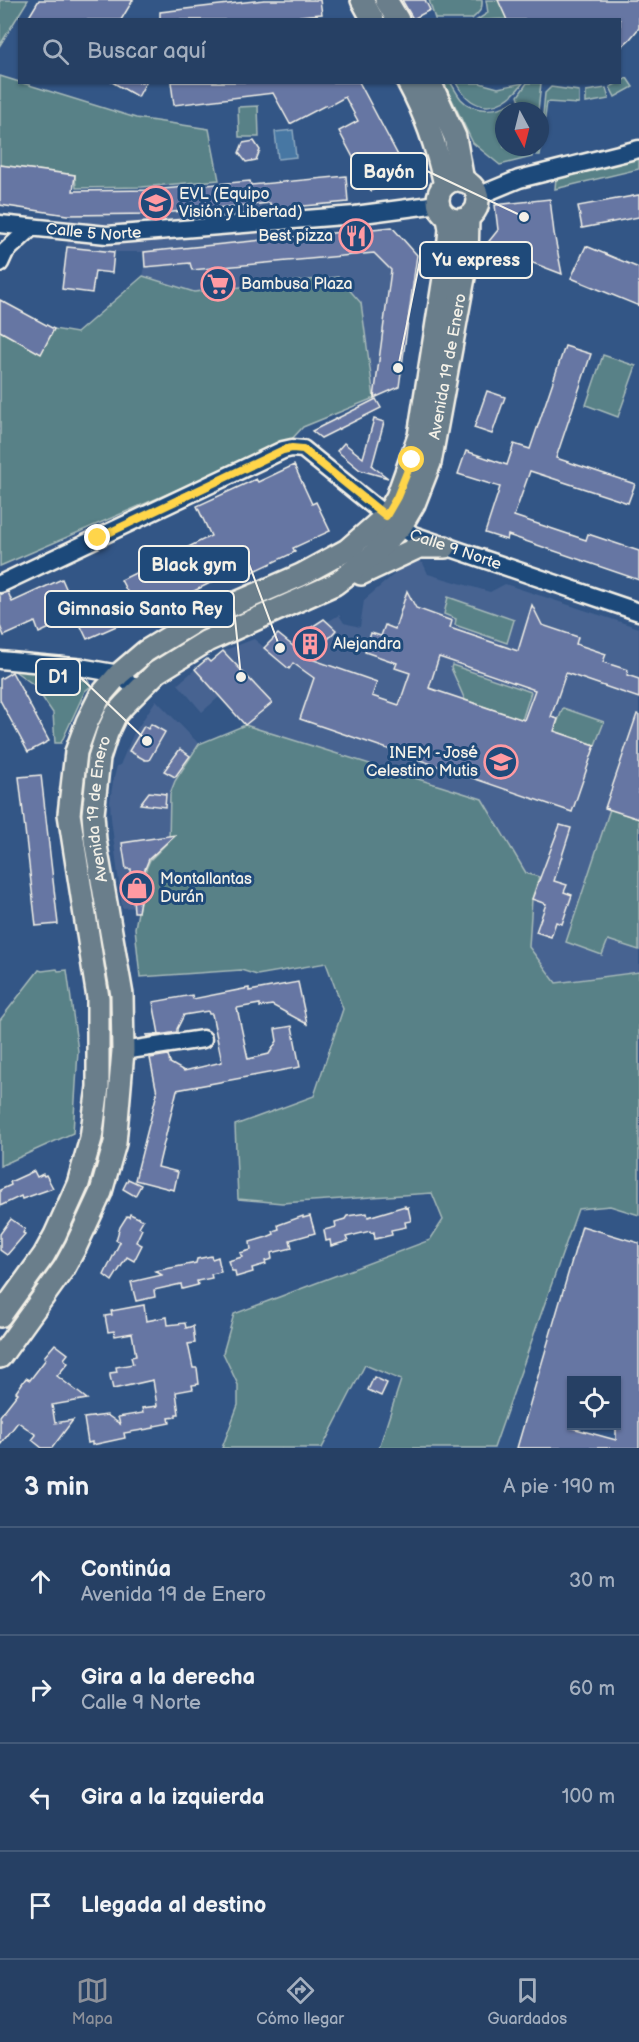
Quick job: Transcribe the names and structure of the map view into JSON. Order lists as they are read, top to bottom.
{
  "streets": {
    "main road": ["Avenida 19 de Enero"],
    "street": ["Calle 5 Norte", "Calle 9 Norte"]
  },
  "crossings": [
    ["Calle 5 Norte", "Avenida 19 de Enero"],
    ["Avenida 19 de Enero", "Calle 9 Norte"]
  ],
  "places": {
    "school or university": ["EVL (Equipo Visión y Libertad)", "INEM - José Celestino Mutis"],
    "other": [
      "Bayón",
      "Yu express",
      "Black gym",
      "Gimnasio Santo Rey",
      "D1"
    ],
    "restaurant": ["Best pizza"],
    "supermarket": ["Bambusa Plaza"],
    "building": ["Alejandra"],
    "shop": ["Montallantas Durán"]
  },
  "north": "bottom",
  "page": {
    "search": "Buscar aquí",
    "heading": ["3 min", "A pie · 190 m"],
    "list": [
      ["Continúa", "Avenida 19 de Enero", "30 m"],
      ["Gira a la derecha", "Calle 9 Norte", "60 m"],
      ["Gira a la izquierda", "100 m"],
      "Llegada al destino"
    ],
    "nav": ["Mapa", "Cómo llegar", "Guardados"]
  }
}
